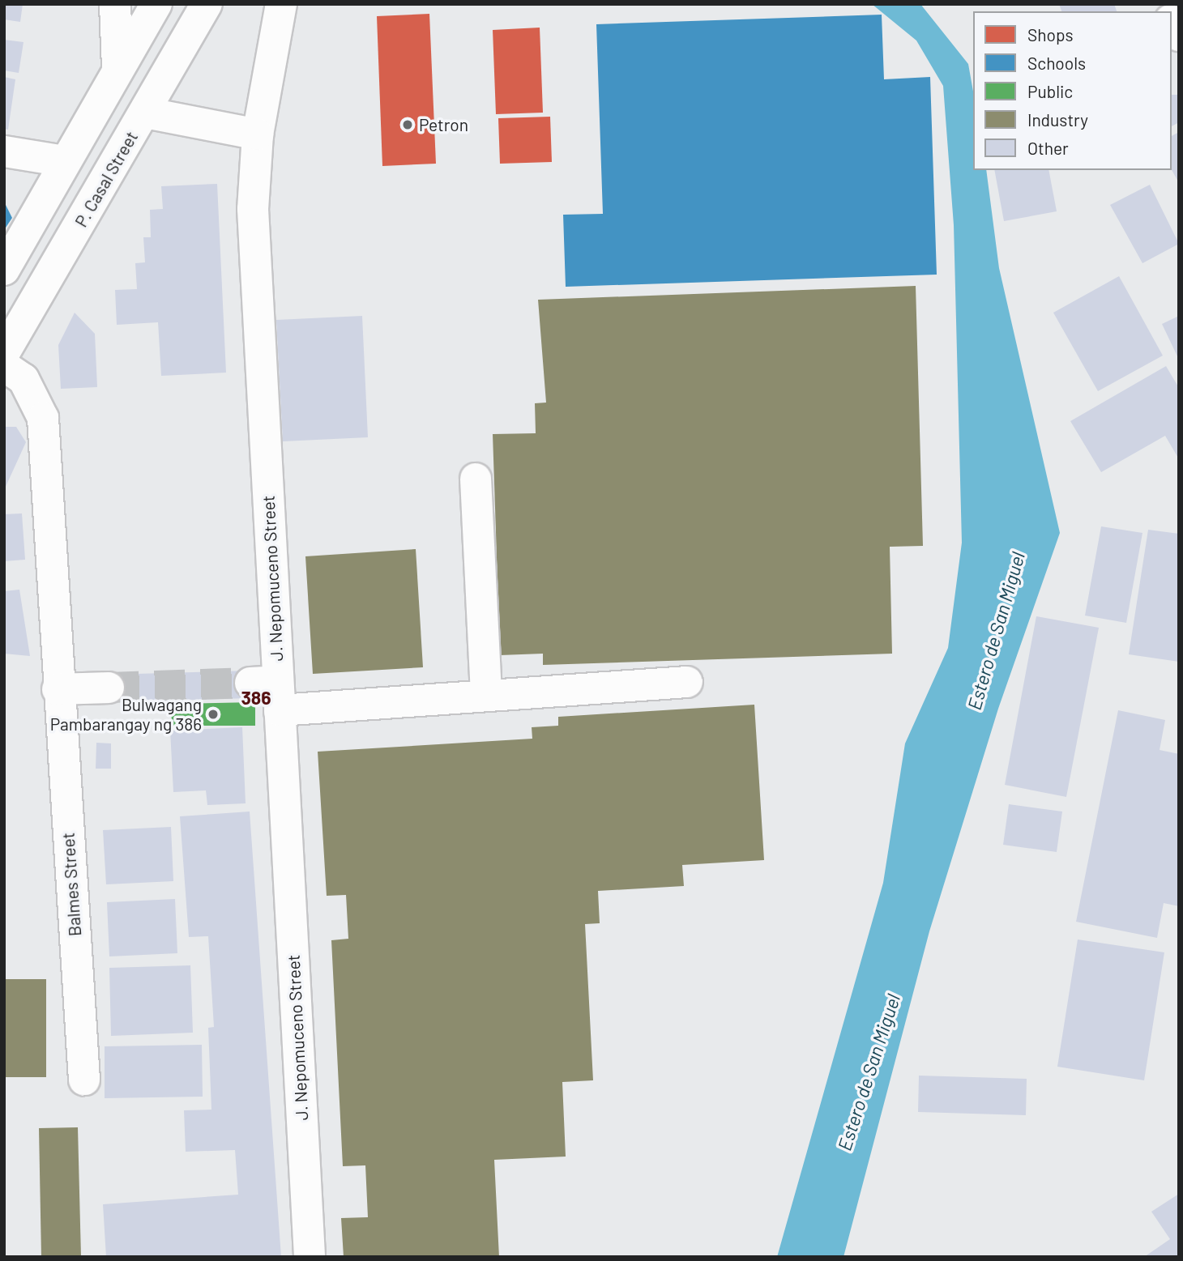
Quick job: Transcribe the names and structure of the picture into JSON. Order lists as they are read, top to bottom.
{
  "streets": {
    "street": ["P. Casal Street", "J. Nepomuceno Street", "Balmes Street"]
  },
  "districts": ["386"],
  "water": ["Estero de San Miguel"],
  "places": ["Petron", "Bulwagang Pambarangay ng 386"],
  "legend": [
    "Shops",
    "Schools",
    "Public",
    "Industry",
    "Other"
  ]
}
